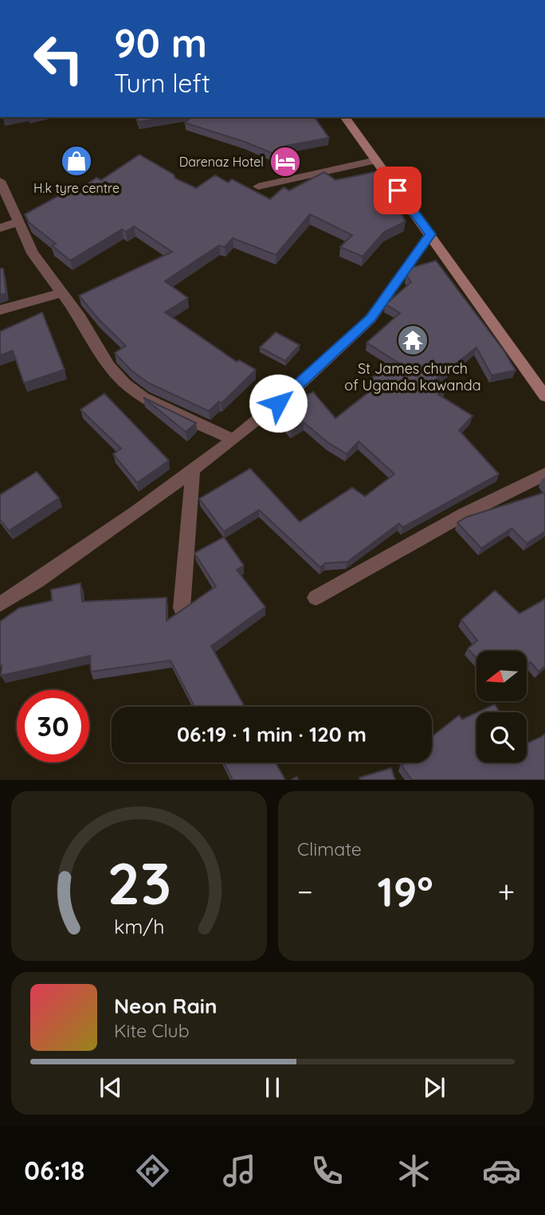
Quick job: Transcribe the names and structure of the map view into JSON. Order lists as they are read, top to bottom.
{
  "places": {
    "shop": ["H.k tyre centre"],
    "hotel": ["Darenaz Hotel"],
    "temple": ["St James church of Uganda kawanda"]
  },
  "north": "left",
  "page": {
    "turn": ["90 m", "Turn left"],
    "limit": "30",
    "trip": "06:19 · 1 min · 120 m",
    "tile": "Climate",
    "heat": ["−", "19°", "+"],
    "song": ["Neon Rain", "Kite Club"],
    "tabs": "06:18",
    "gauge": ["23", "km/h"]
  }
}
